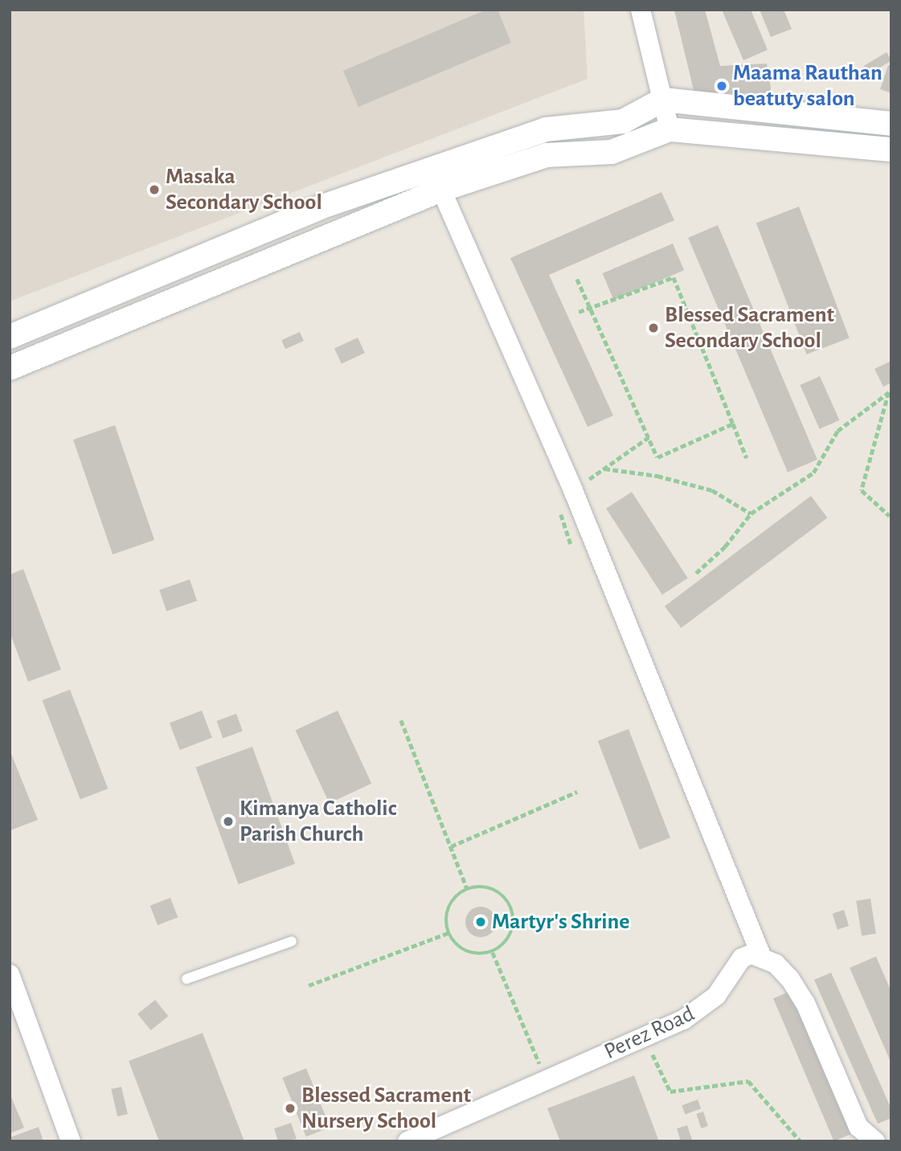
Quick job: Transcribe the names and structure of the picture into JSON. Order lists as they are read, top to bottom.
{
  "streets": {
    "street": ["Perez Road"]
  },
  "places": [
    "Maama Rauthan beatuty salon",
    "Masaka Secondary School",
    "Blessed Sacrament Secondary School",
    "Kimanya Catholic Parish Church",
    "Martyr's Shrine",
    "Blessed Sacrament Nursery School"
  ]
}
